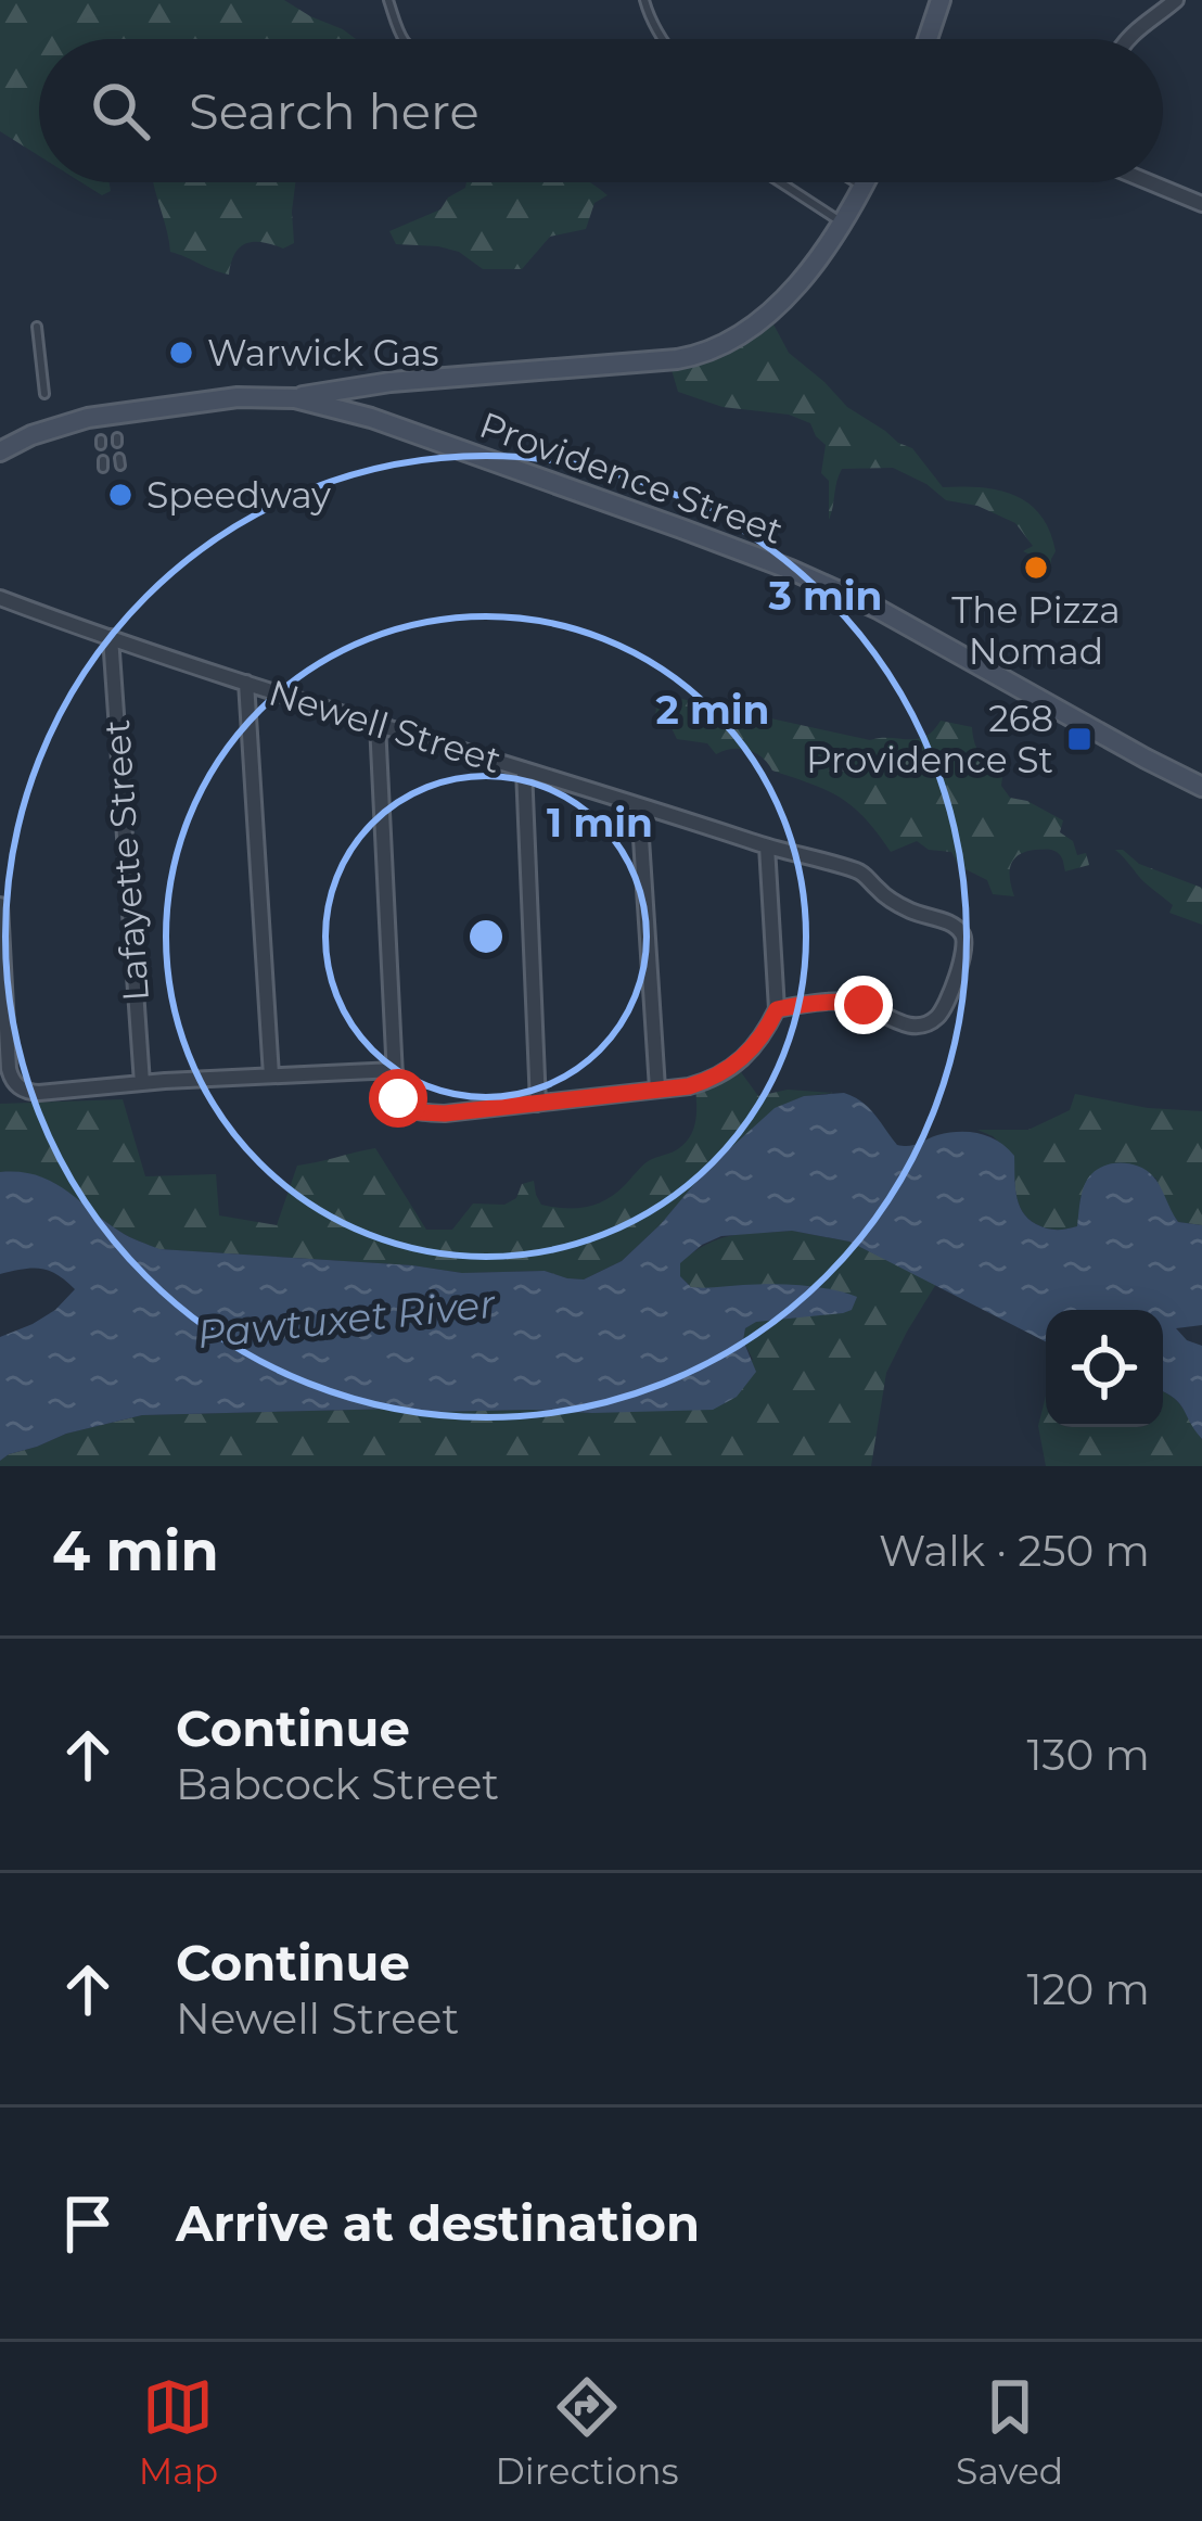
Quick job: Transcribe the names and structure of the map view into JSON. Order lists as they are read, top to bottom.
{
  "streets": {
    "main road": ["Providence Street"],
    "street": ["Newell Street", "Lafayette Street"]
  },
  "crossings": [
    ["Newell Street", "Lafayette Street"]
  ],
  "water": ["Pawtuxet River"],
  "places": {
    "other": ["Warwick Gas", "Speedway", "The Pizza Nomad"],
    "transit": ["268 Providence St"]
  },
  "page": {
    "search": "Search here",
    "heading": ["4 min", "Walk · 250 m"],
    "list": [
      ["Continue", "Babcock Street", "130 m"],
      ["Continue", "Newell Street", "120 m"],
      "Arrive at destination"
    ],
    "nav": ["Map", "Directions", "Saved"]
  },
  "rings": ["3 min", "2 min", "1 min"]
}
